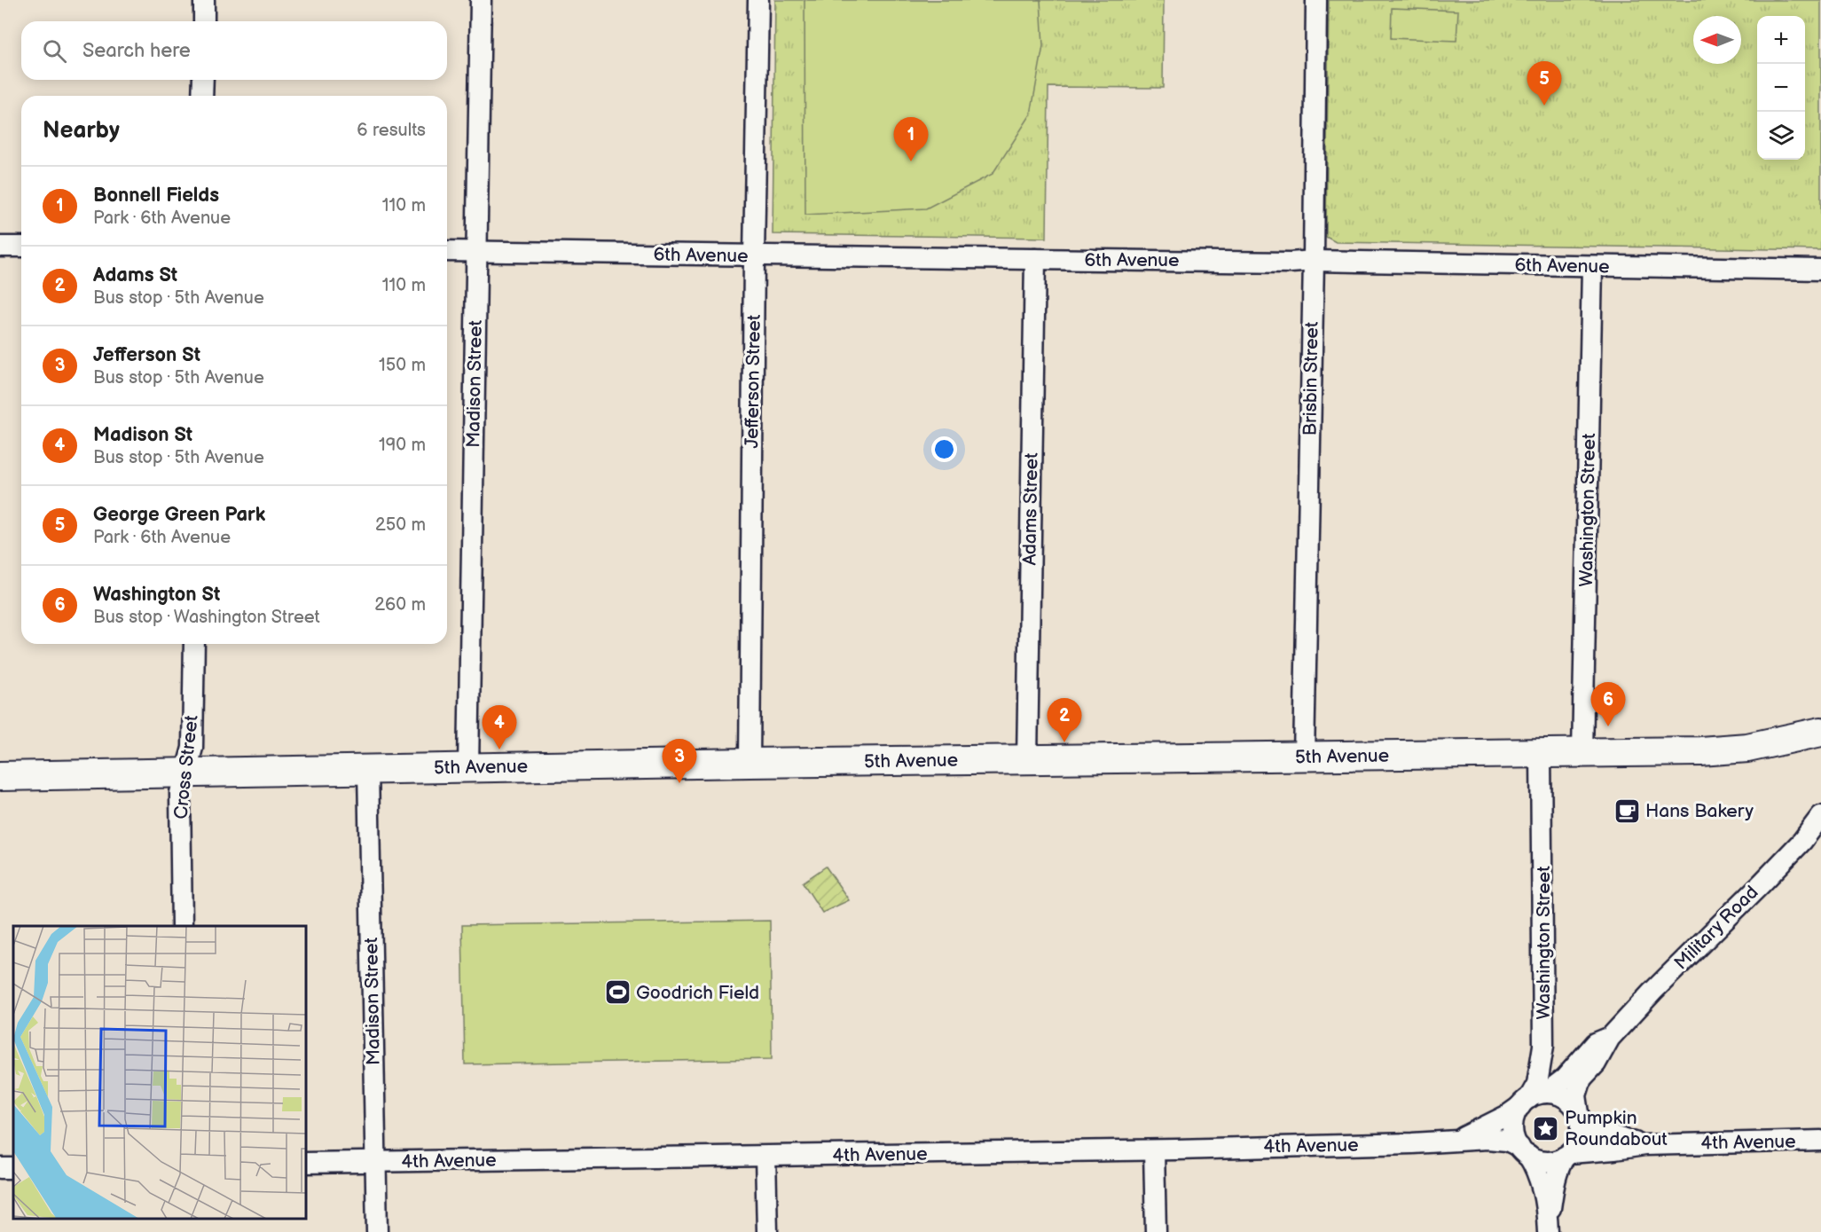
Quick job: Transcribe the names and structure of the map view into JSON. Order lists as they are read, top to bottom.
{
  "streets": {
    "main road": ["5th Avenue"],
    "street": [
      "6th Avenue",
      "Brisbin Street",
      "Jefferson Street",
      "Madison Street",
      "Adams Street",
      "Washington Street",
      "Cross Street",
      "Military Road",
      "4th Avenue"
    ]
  },
  "crossings": [
    ["6th Avenue", "Brisbin Street"],
    ["6th Avenue", "Jefferson Street"],
    ["6th Avenue", "Madison Street"],
    ["6th Avenue", "Adams Street"],
    ["6th Avenue", "Washington Street"],
    ["Brisbin Street", "5th Avenue"],
    ["Jefferson Street", "5th Avenue"],
    ["Madison Street", "5th Avenue"],
    ["Madison Street", "4th Avenue"],
    ["Adams Street", "5th Avenue"],
    ["Washington Street", "5th Avenue"],
    ["Washington Street", "Military Road"],
    ["Washington Street", "4th Avenue"],
    ["5th Avenue", "Cross Street"],
    ["Military Road", "4th Avenue"]
  ],
  "places": {
    "cafe": ["Hans Bakery"],
    "sports": ["Goodrich Field"],
    "place": ["Pumpkin Roundabout"]
  },
  "north": "left",
  "page": {
    "map_buttons": ["+", "−"],
    "search": "Search here",
    "pins": [
      "5",
      "1",
      "6",
      "2",
      "4",
      "3"
    ],
    "heading": ["Nearby", "6 results"],
    "list": [
      {
        "mark": "1",
        "name": "Bonnell Fields",
        "note": "Park · 6th Avenue",
        "value": "110 m"
      },
      {
        "mark": "2",
        "name": "Adams St",
        "note": "Bus stop · 5th Avenue",
        "value": "110 m"
      },
      {
        "mark": "3",
        "name": "Jefferson St",
        "note": "Bus stop · 5th Avenue",
        "value": "150 m"
      },
      {
        "mark": "4",
        "name": "Madison St",
        "note": "Bus stop · 5th Avenue",
        "value": "190 m"
      },
      {
        "mark": "5",
        "name": "George Green Park",
        "note": "Park · 6th Avenue",
        "value": "250 m"
      },
      {
        "mark": "6",
        "name": "Washington St",
        "note": "Bus stop · Washington Street",
        "value": "260 m"
      }
    ]
  }
}
